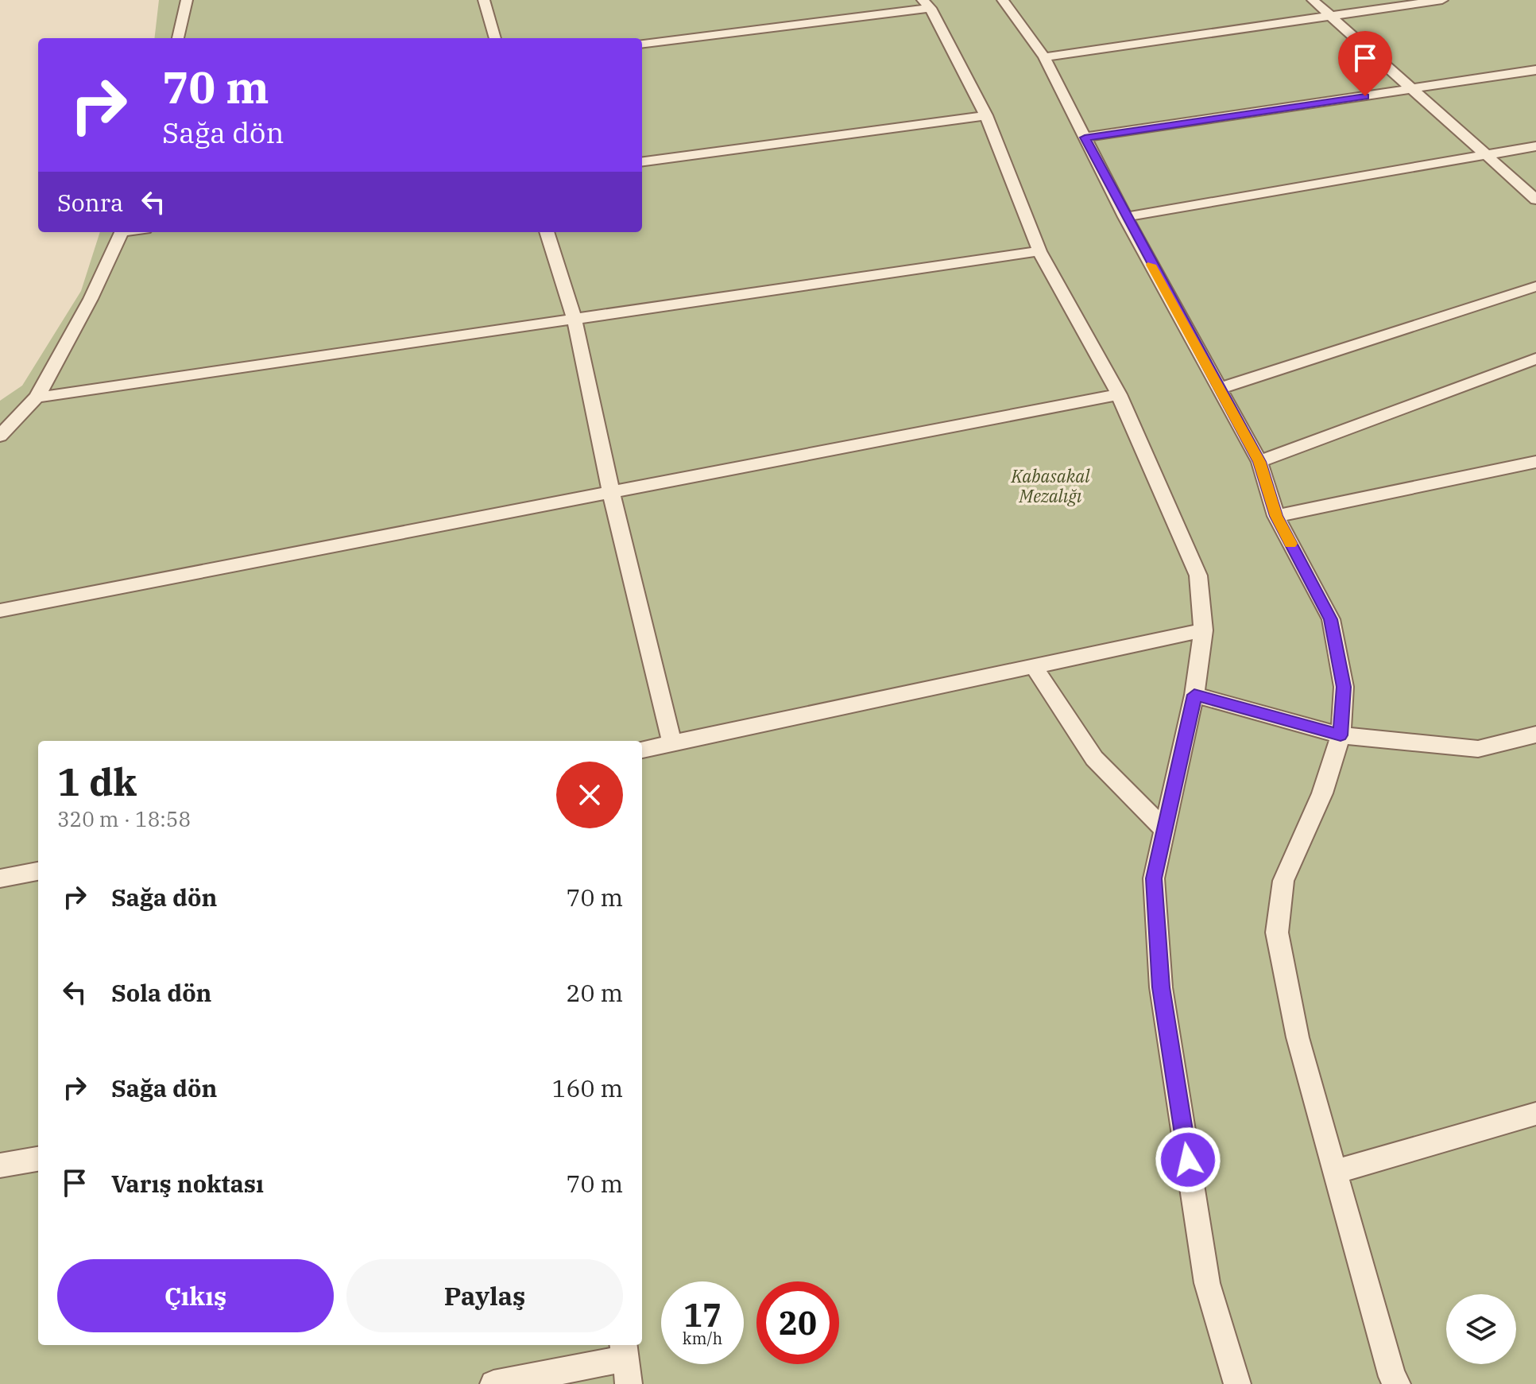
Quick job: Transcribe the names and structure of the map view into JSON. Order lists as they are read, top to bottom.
{
  "parks": ["Kabasakal Mezalığı"],
  "page": {
    "turn": ["70 m", "Sağa dön"],
    "then": "Sonra",
    "heading": ["1 dk", "320 m · 18:58"],
    "list": [
      {
        "name": "Sağa dön",
        "value": "70 m"
      },
      {
        "name": "Sola dön",
        "value": "20 m"
      },
      {
        "name": "Sağa dön",
        "value": "160 m"
      },
      {
        "name": "Varış noktası",
        "value": "70 m"
      }
    ],
    "buttons": ["Çıkış", "Paylaş"],
    "speed": "17 km/h",
    "limit": "20"
  }
}
